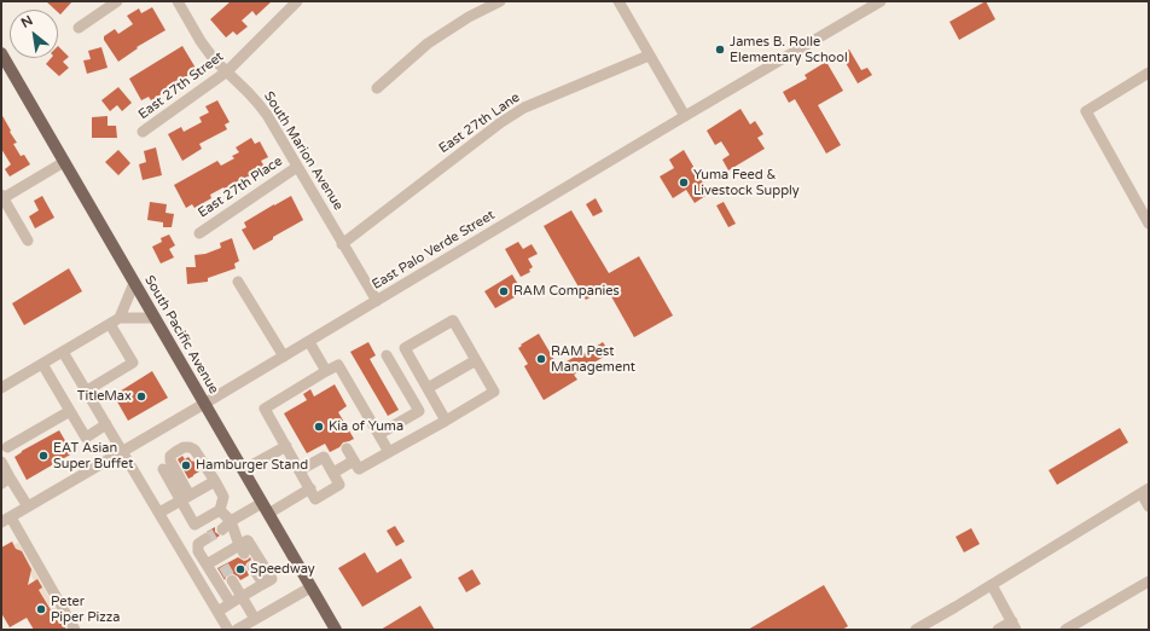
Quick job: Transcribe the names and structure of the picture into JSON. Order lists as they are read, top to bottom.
{
  "streets": {
    "main road": ["South Pacific Avenue"],
    "street": [
      "East 27th Street",
      "East 27th Lane",
      "South Marion Avenue",
      "East 27th Place",
      "East Palo Verde Street"
    ]
  },
  "crossings": [
    ["East 27th Street", "South Marion Avenue"],
    ["East 27th Lane", "South Marion Avenue"],
    ["South Marion Avenue", "East 27th Place"],
    ["South Marion Avenue", "East Palo Verde Street"],
    ["East Palo Verde Street", "South Pacific Avenue"]
  ],
  "places": [
    "James B. Rolle Elementary School",
    "Yuma Feed & Livestock Supply",
    "RAM Companies",
    "RAM Pest Management",
    "TitleMax",
    "Kia of Yuma",
    "EAT Asian Super Buffet",
    "Hamburger Stand",
    "Speedway",
    "Peter Piper Pizza"
  ],
  "north": "top left"
}
